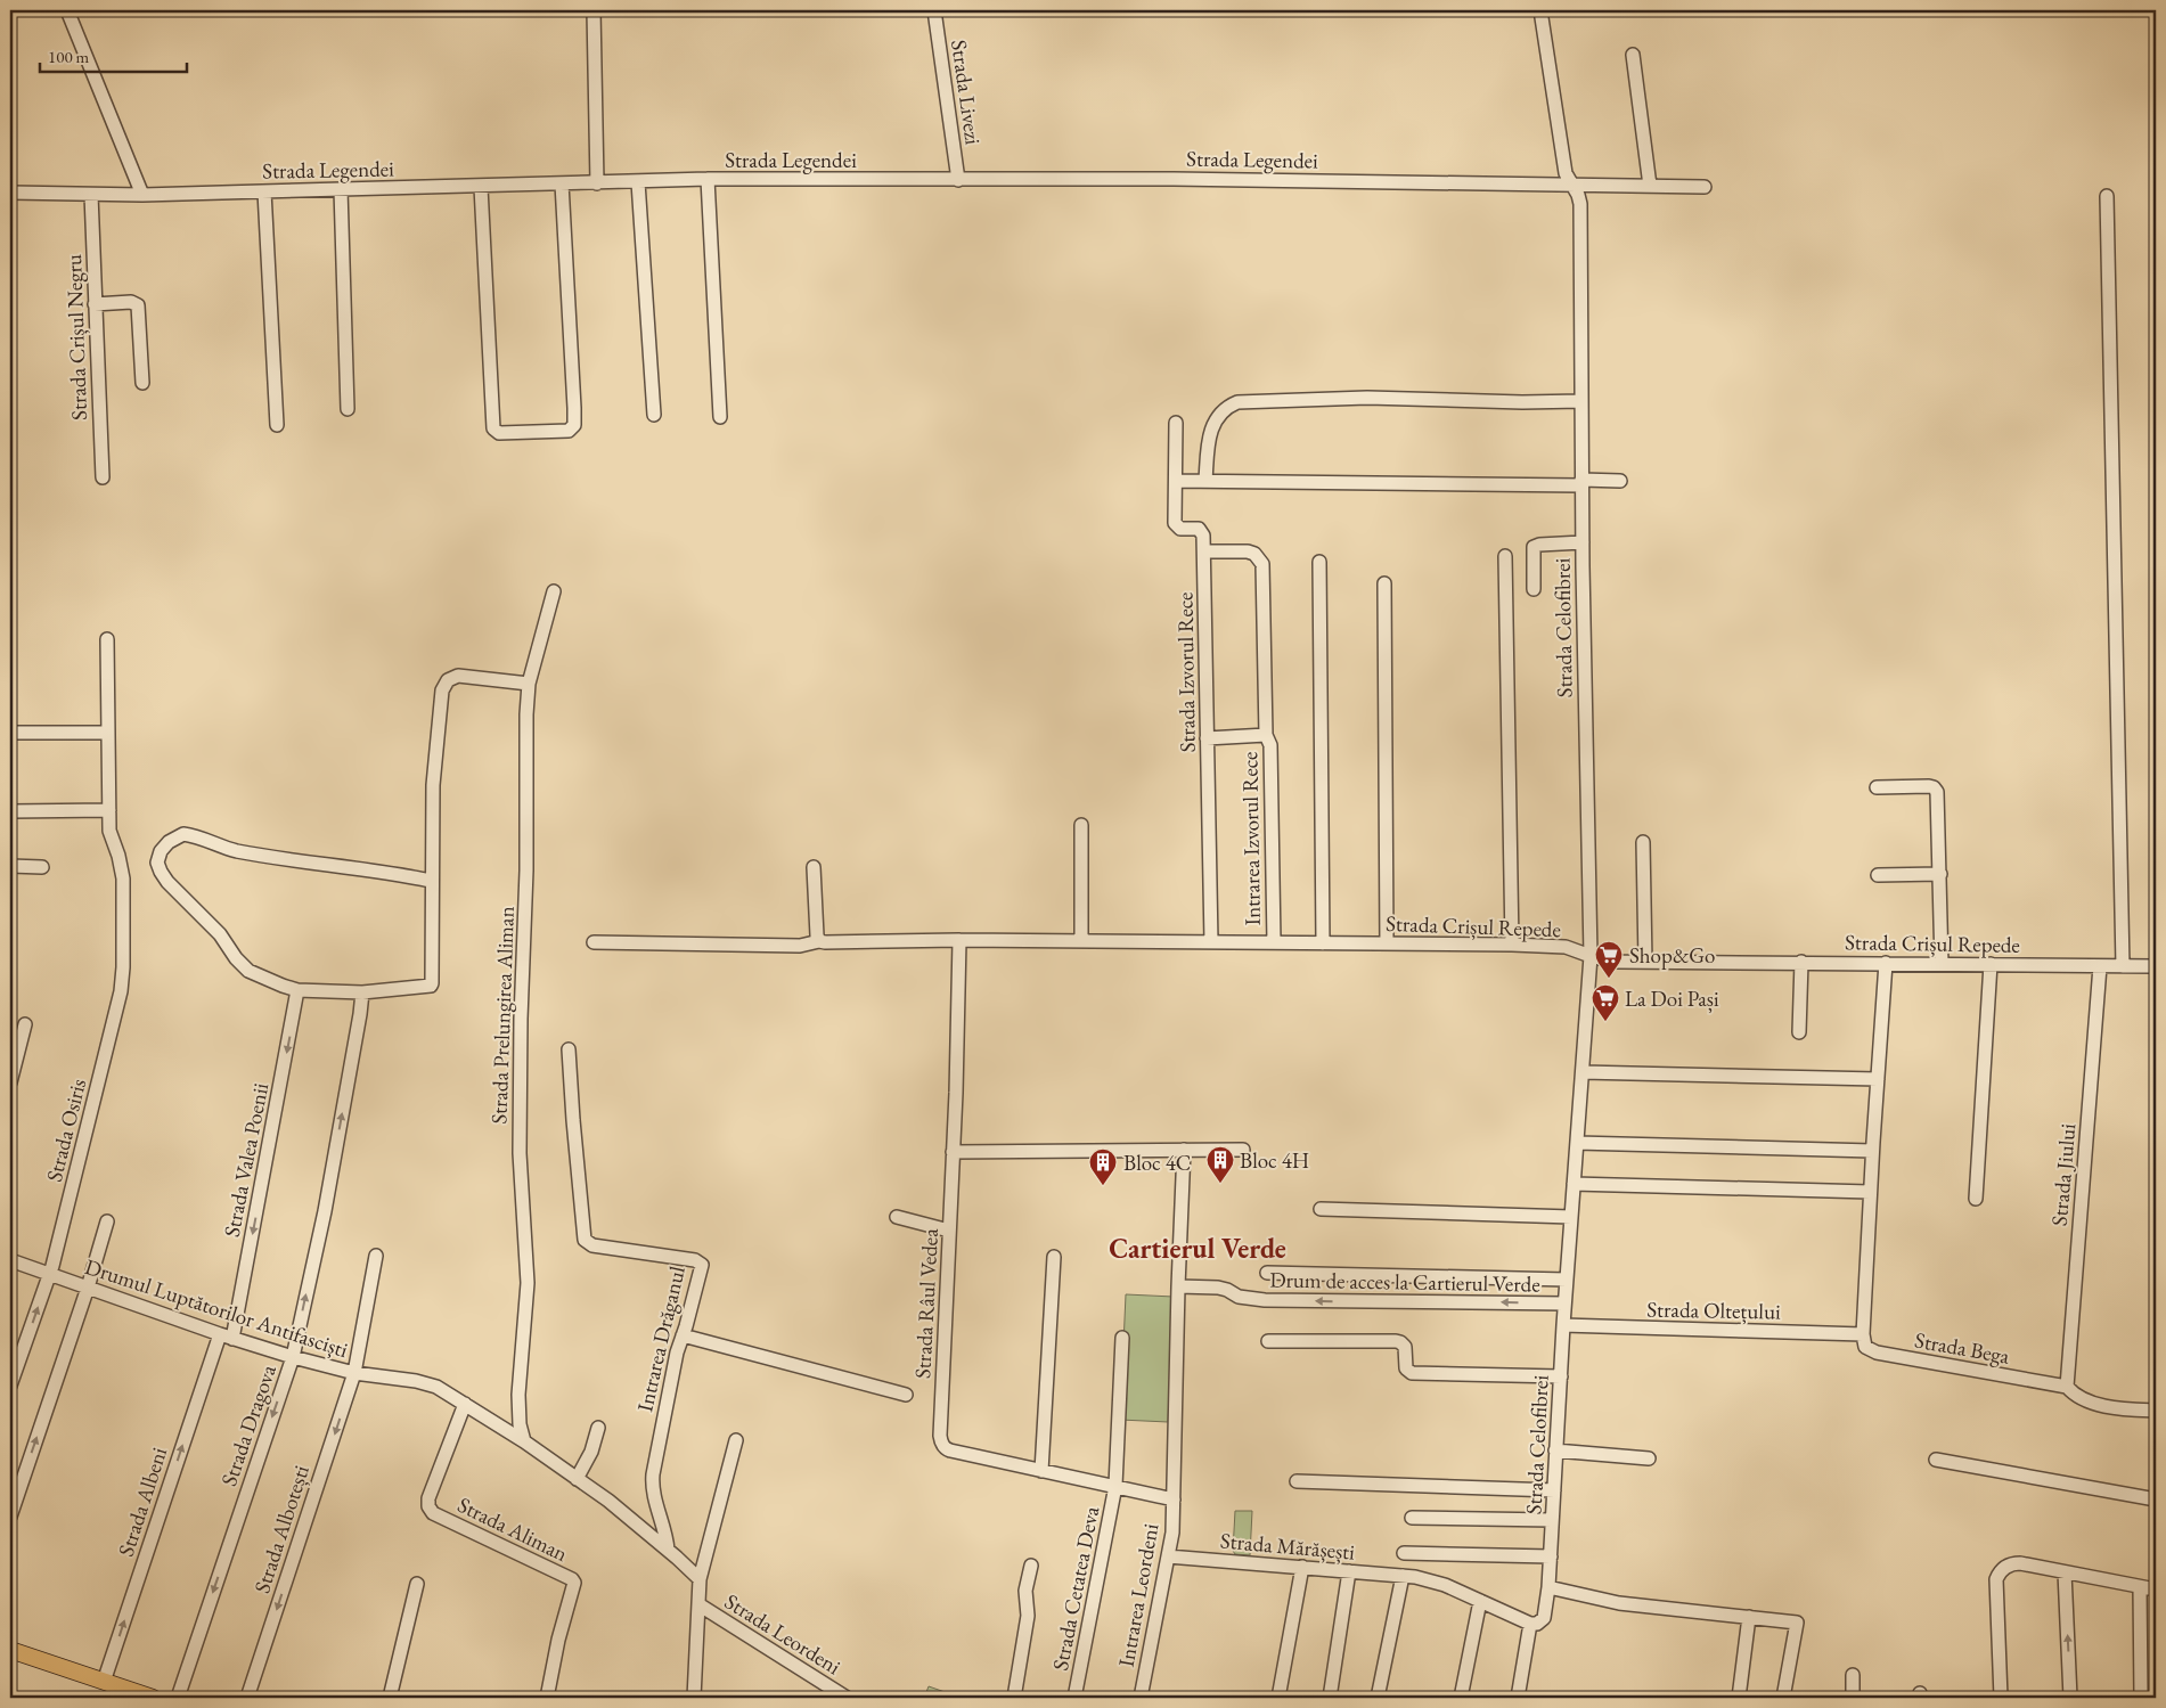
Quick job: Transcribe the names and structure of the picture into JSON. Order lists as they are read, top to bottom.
{
  "streets": {
    "street": [
      "Strada Livezi",
      "Strada Legendei",
      "Strada Crișul Negru",
      "Strada Celofibrei",
      "Strada Izvorul Rece",
      "Intrarea Izvorul Rece",
      "Strada Crișul Repede",
      "Strada Prelungirea Aliman",
      "Strada Osiris",
      "Strada Valea Poenii",
      "Strada Jiului",
      "Drum de acces la Cartierul Verde",
      "Strada Râul Vedea",
      "Drumul Luptătorilor Antifasciști",
      "Strada Oltețului",
      "Intrarea Drăganul",
      "Strada Bega",
      "Strada Dragova",
      "Strada Albeni",
      "Strada Albotești",
      "Strada Aliman",
      "Strada Mărășești",
      "Strada Cetatea Deva",
      "Intrarea Leordeni",
      "Strada Leordeni"
    ]
  },
  "crossings": [
    ["Strada Livezi", "Strada Legendei"],
    ["Strada Legendei", "Strada Crișul Negru"],
    ["Strada Legendei", "Strada Celofibrei"],
    ["Strada Celofibrei", "Strada Crișul Repede"],
    ["Strada Celofibrei", "Drum de acces la Cartierul Verde"],
    ["Strada Celofibrei", "Strada Oltețului"],
    ["Strada Celofibrei", "Strada Mărășești"],
    ["Strada Izvorul Rece", "Intrarea Izvorul Rece"],
    ["Strada Izvorul Rece", "Strada Crișul Repede"],
    ["Intrarea Izvorul Rece", "Strada Crișul Repede"],
    ["Strada Crișul Repede", "Strada Jiului"],
    ["Strada Crișul Repede", "Strada Râul Vedea"],
    ["Strada Prelungirea Aliman", "Drumul Luptătorilor Antifasciști"],
    ["Strada Osiris", "Drumul Luptătorilor Antifasciști"],
    ["Strada Valea Poenii", "Drumul Luptătorilor Antifasciști"],
    ["Strada Valea Poenii", "Strada Albeni"],
    ["Strada Jiului", "Strada Bega"],
    ["Drum de acces la Cartierul Verde", "Intrarea Leordeni"],
    ["Strada Râul Vedea", "Intrarea Drăganul"],
    ["Drumul Luptătorilor Antifasciști", "Intrarea Drăganul"],
    ["Drumul Luptătorilor Antifasciști", "Strada Dragova"],
    ["Drumul Luptătorilor Antifasciști", "Strada Albeni"],
    ["Drumul Luptătorilor Antifasciști", "Strada Albotești"],
    ["Drumul Luptătorilor Antifasciști", "Strada Aliman"],
    ["Strada Oltețului", "Strada Bega"],
    ["Strada Mărășești", "Intrarea Leordeni"]
  ],
  "one_way": ["Strada Valea Poenii", "Strada Albeni", "Strada Albotești"],
  "districts": ["Cartierul Verde"],
  "places": {
    "supermarket": ["Shop&Go", "La Doi Pași"],
    "building": ["Bloc 4H", "Bloc 4C"]
  },
  "scale_bar": "100 m"
}
